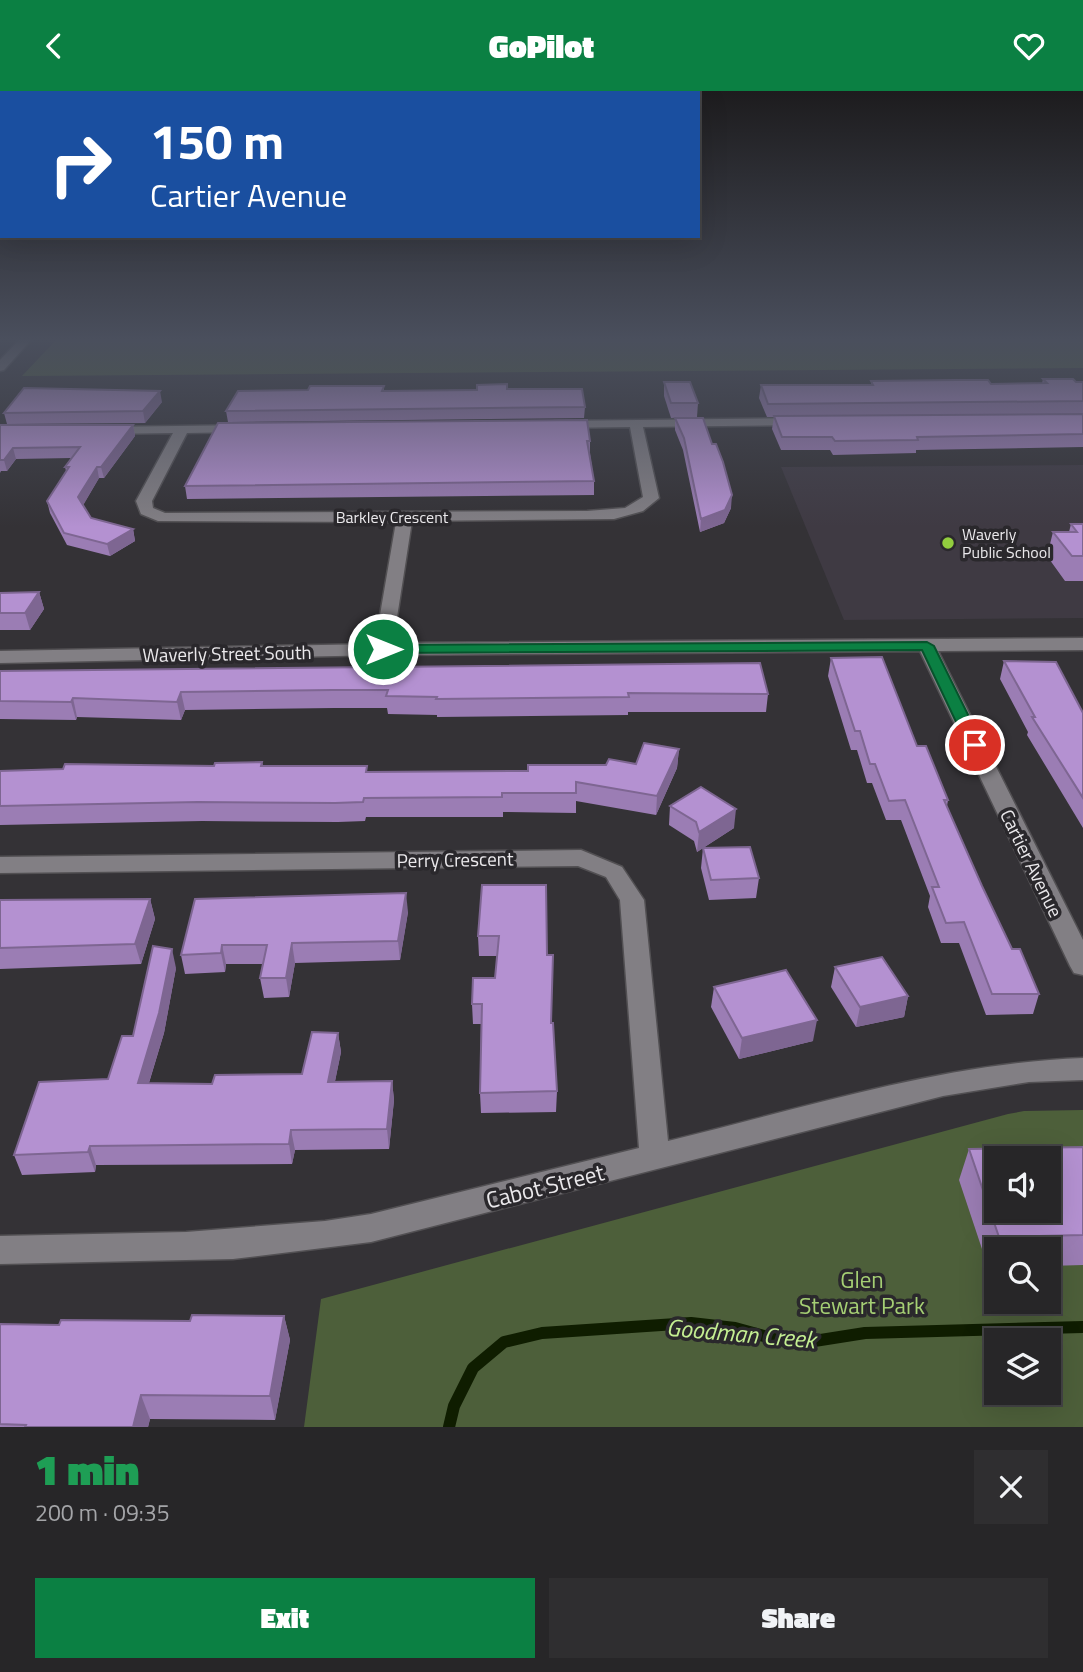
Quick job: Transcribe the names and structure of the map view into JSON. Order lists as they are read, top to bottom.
{
  "streets": {
    "street": [
      "Barkley Crescent",
      "Waverly Street South",
      "Perry Crescent",
      "Cartier Avenue",
      "Cabot Street"
    ]
  },
  "crossings": [
    ["Waverly Street South", "Cartier Avenue"],
    ["Perry Crescent", "Cabot Street"]
  ],
  "water": ["Goodman Creek"],
  "parks": ["Glen Stewart Park"],
  "places": ["Waverly Public School"],
  "page": {
    "header": "GoPilot",
    "turn": ["150 m", "Cartier Avenue"],
    "heading": ["1 min", "200 m · 09:35"],
    "buttons": ["Exit", "Share"]
  }
}
